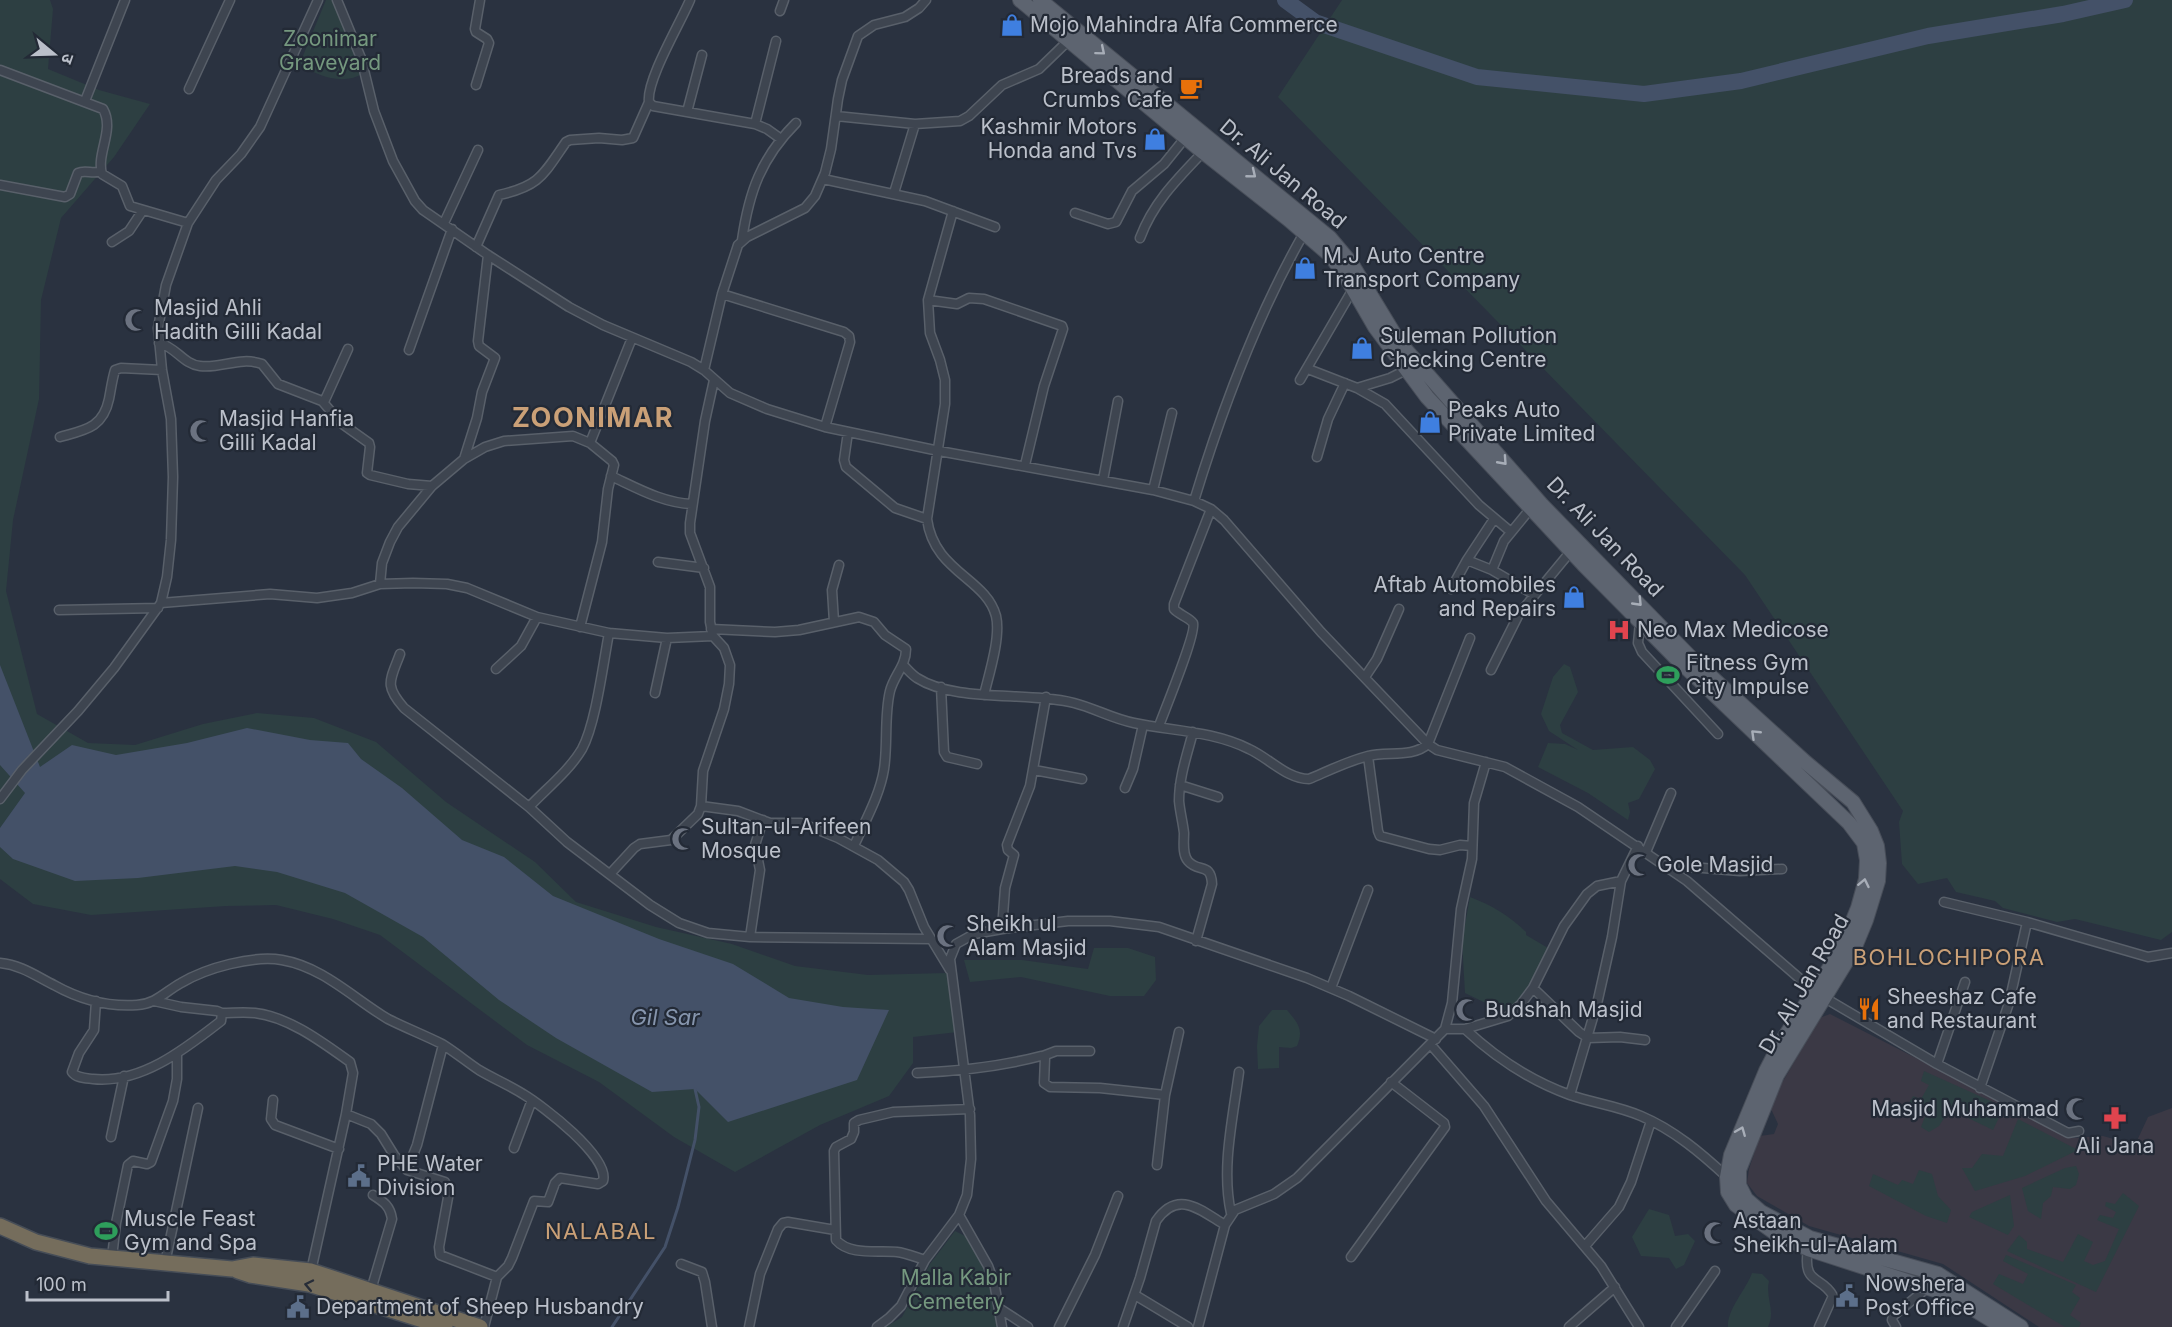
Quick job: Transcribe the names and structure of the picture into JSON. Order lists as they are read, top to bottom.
{
  "streets": {
    "main road": ["Dr. Ali Jan Road"]
  },
  "districts": ["ZOONIMAR", "BOHLOCHIPORA", "NALABAL"],
  "water": ["Gil Sar"],
  "parks": ["Zoonimar Graveyard", "Malla Kabir Cemetery"],
  "places": {
    "shop": [
      "Mojo Mahindra Alfa Commerce",
      "Kashmir Motors Honda and Tvs",
      "M.J Auto Centre Transport Company",
      "Suleman Pollution Checking Centre",
      "Peaks Auto Private Limited",
      "Aftab Automobiles and Repairs"
    ],
    "cafe": ["Breads and Crumbs Cafe"],
    "mosque": [
      "Masjid Ahli Hadith Gilli Kadal",
      "Masjid Hanfia Gilli Kadal",
      "Sultan-ul-Arifeen Mosque",
      "Gole Masjid",
      "Sheikh ul Alam Masjid",
      "Budshah Masjid",
      "Masjid Muhammad",
      "Astaan Sheikh-ul-Aalam"
    ],
    "hospital": ["Neo Max Medicose"],
    "sports": ["Fitness Gym City Impulse", "Muscle Feast Gym and Spa"],
    "restaurant": ["Sheeshaz Cafe and Restaurant"],
    "pharmacy": ["Ali Jana"],
    "public building": ["PHE Water Division", "Nowshera Post Office", "Department of Sheep Husbandry"]
  },
  "scale_bar": "100 m",
  "north": "right"
}
